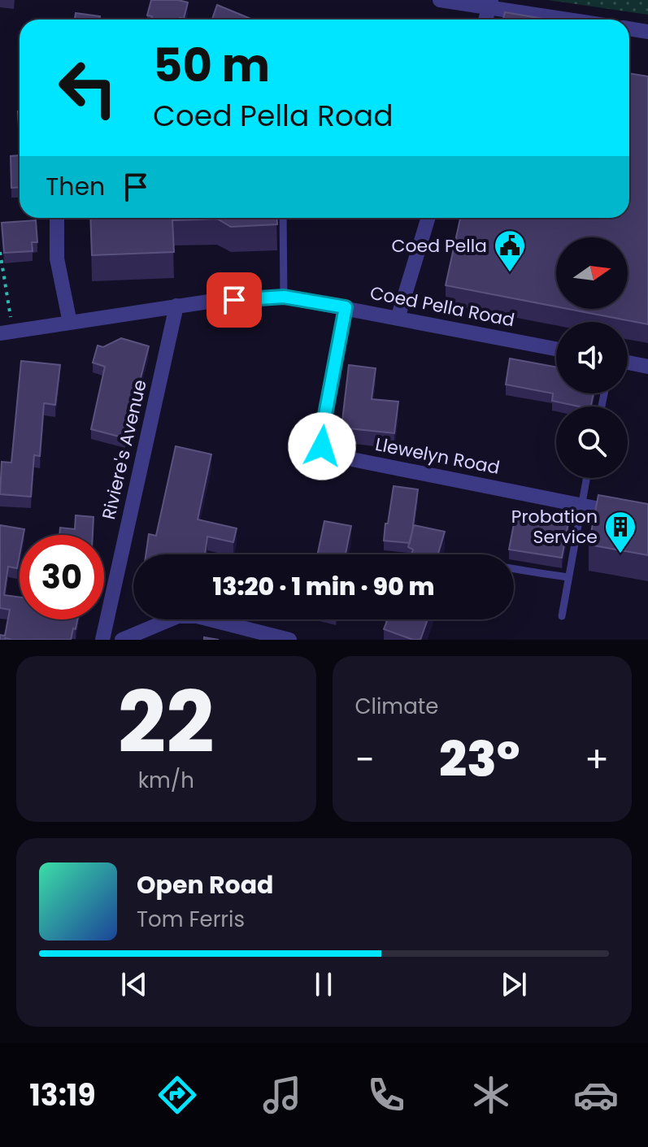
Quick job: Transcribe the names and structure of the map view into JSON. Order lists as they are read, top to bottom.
{
  "streets": {
    "street": ["Coed Pella Road", "Riviere's Avenue", "Llewelyn Road"]
  },
  "crossings": [
    ["Coed Pella Road", "Riviere's Avenue"],
    ["Coed Pella Road", "Llewelyn Road"]
  ],
  "places": {
    "public building": ["Coed Pella"],
    "building": ["Probation Service"]
  },
  "north": "right",
  "page": {
    "turn": ["50 m", "Coed Pella Road"],
    "then": "Then",
    "limit": "30",
    "trip": "13:20 · 1 min · 90 m",
    "tile": [
      ["22", "km/h"],
      "Climate"
    ],
    "heat": ["−", "23°", "+"],
    "song": ["Open Road", "Tom Ferris"],
    "tabs": "13:19"
  }
}
